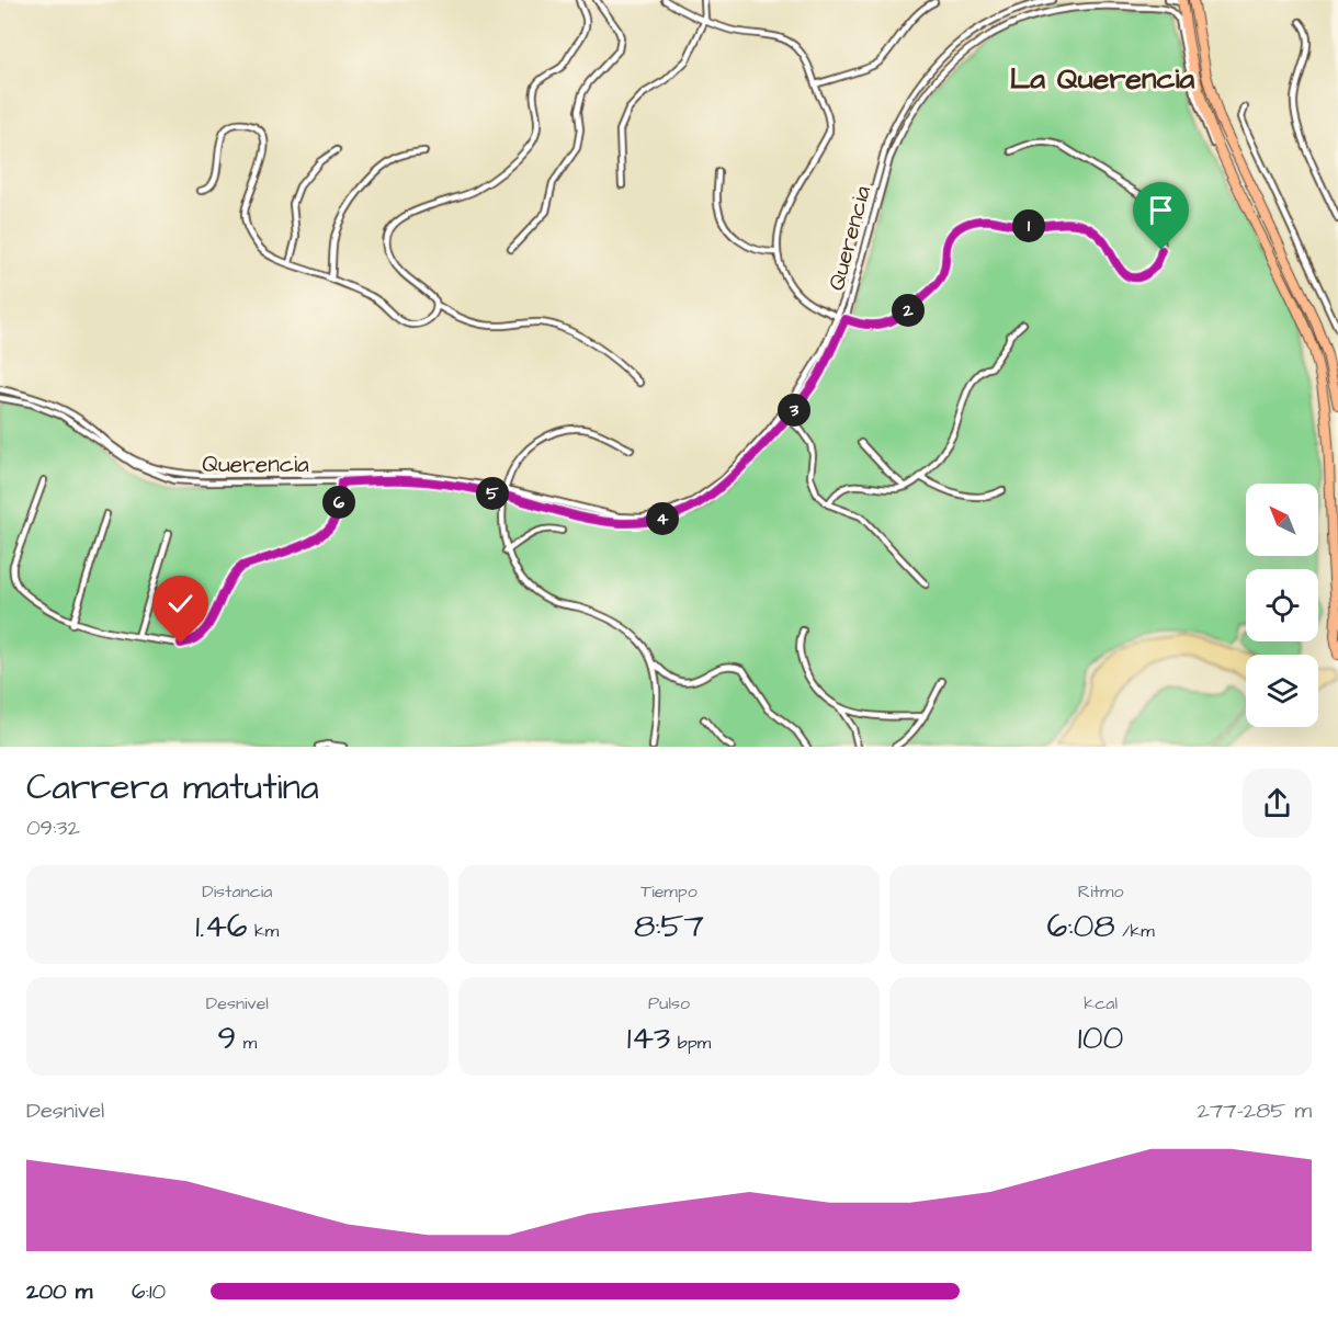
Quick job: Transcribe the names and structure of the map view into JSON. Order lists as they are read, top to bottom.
{
  "streets": {
    "street": ["Querencia"]
  },
  "districts": ["La Querencia"],
  "north": "top left",
  "page": {
    "pins": [
      "1",
      "2",
      "3",
      "5",
      "6",
      "4"
    ],
    "heading": ["Carrera matutina", "09:32"],
    "stats": [
      ["Distancia", "1.46 km"],
      ["Tiempo", "8:57"],
      ["Ritmo", "6:08 /km"],
      ["Desnivel", "9 m"],
      ["Pulso", "143 bpm"],
      ["kcal", "100"]
    ],
    "chart": ["Desnivel", "277–285 m"],
    "list": [
      {
        "name": "200 m",
        "note": "6:10"
      }
    ]
  }
}
